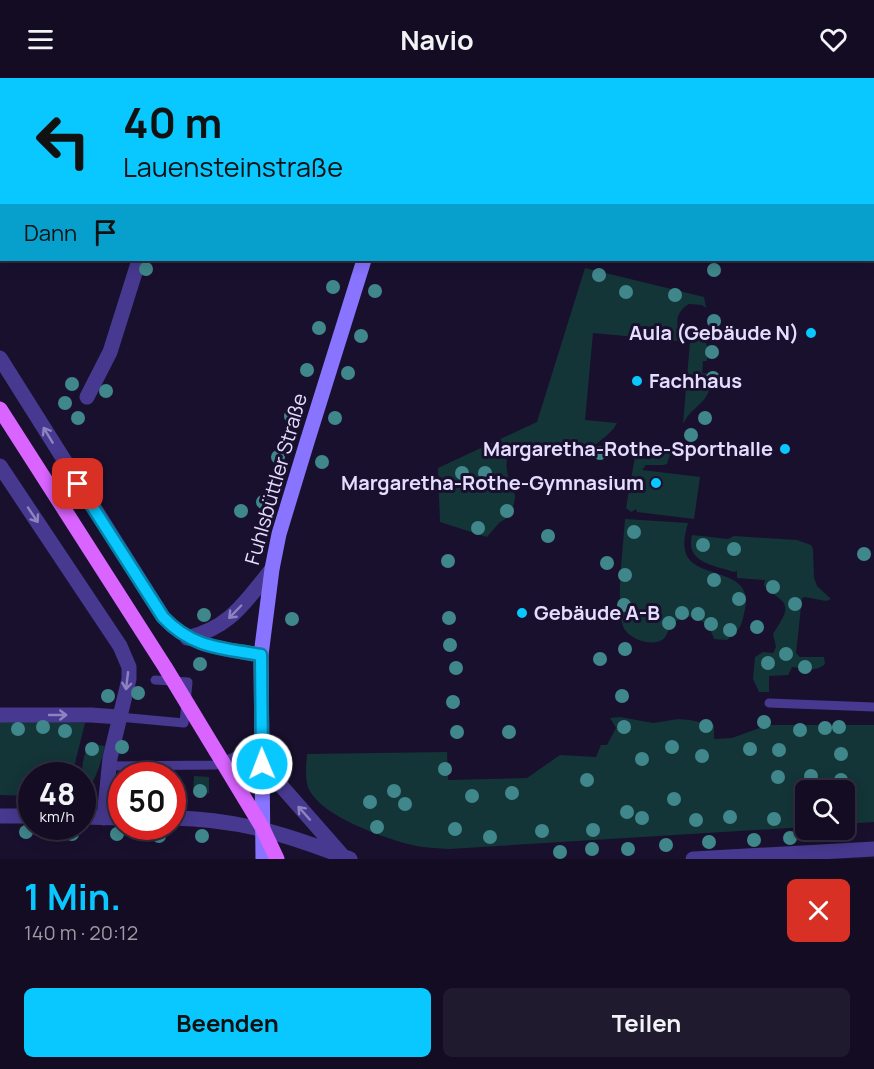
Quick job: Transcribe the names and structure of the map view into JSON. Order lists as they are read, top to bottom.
{
  "streets": {
    "main road": ["Fuhlsbüttler Straße"]
  },
  "places": [
    "Aula (Gebäude N)",
    "Fachhaus",
    "Margaretha-Rothe-Sporthalle",
    "Margaretha-Rothe-Gymnasium",
    "Gebäude A-B"
  ],
  "page": {
    "header": "Navio",
    "turn": ["40 m", "Lauensteinstraße"],
    "then": "Dann",
    "speed": "48 km/h",
    "limit": "50",
    "heading": ["1 Min.", "140 m · 20:12"],
    "buttons": ["Beenden", "Teilen"]
  }
}
